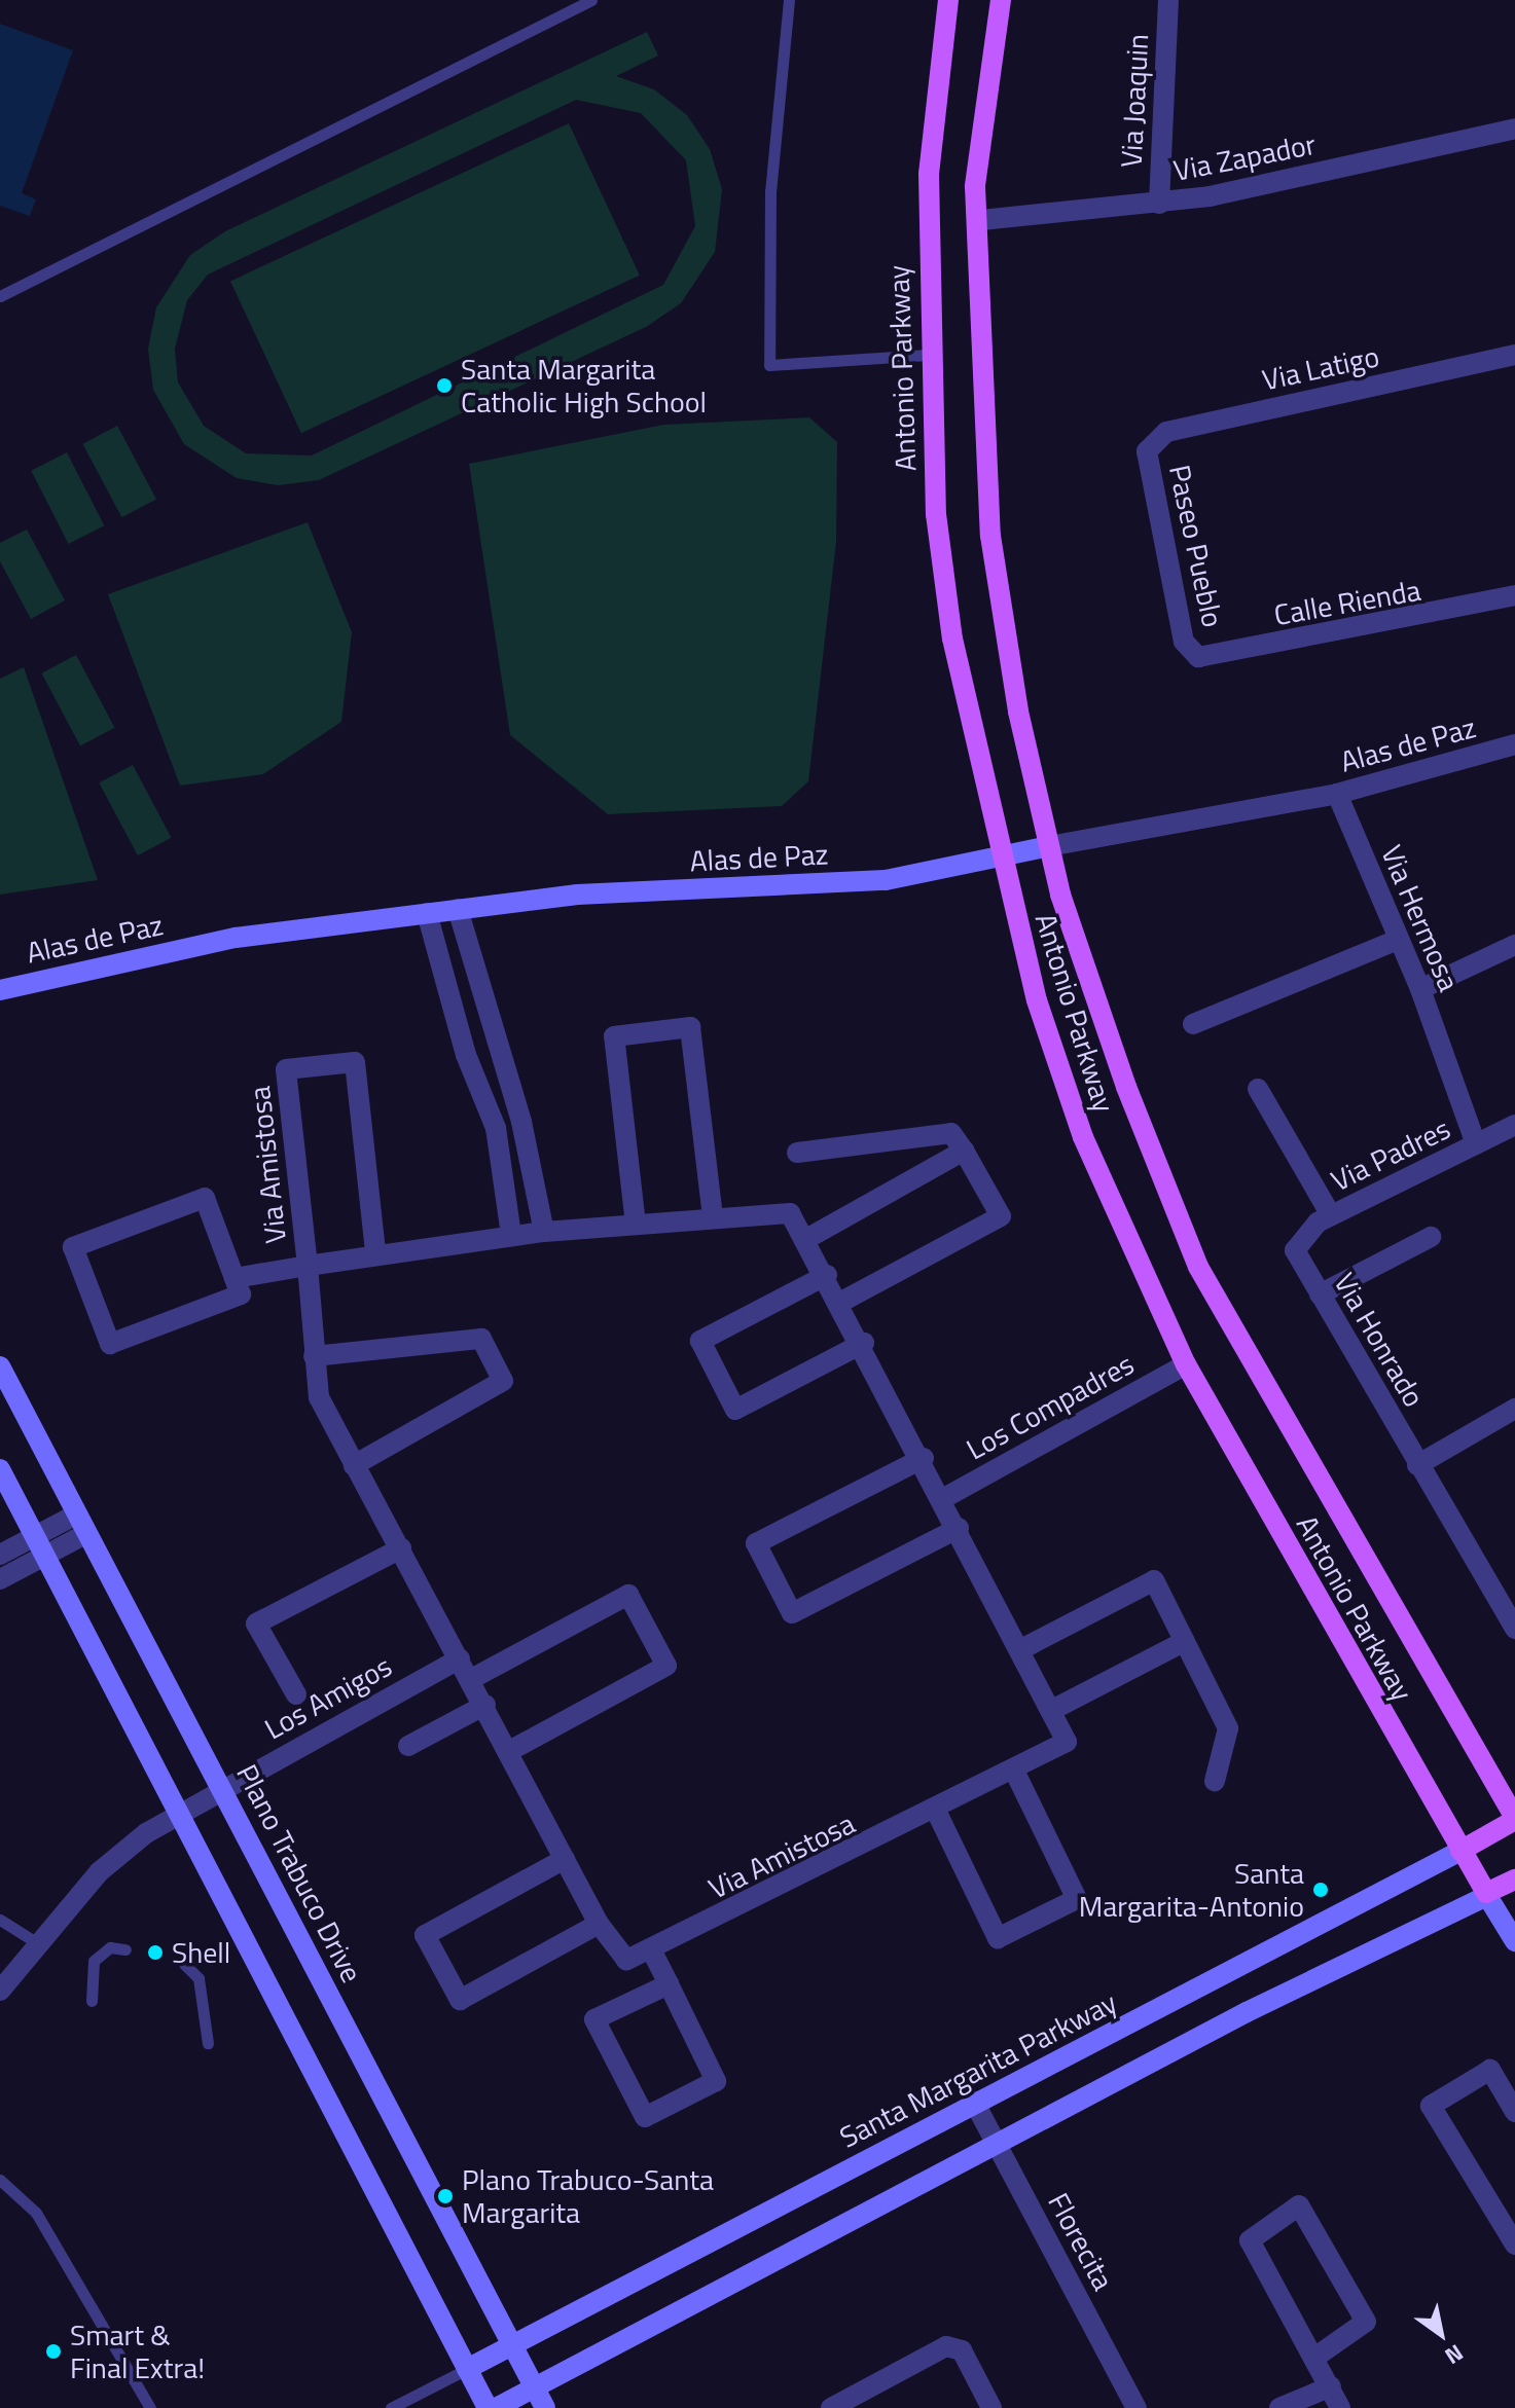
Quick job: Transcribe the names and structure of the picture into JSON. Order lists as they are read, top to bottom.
{
  "streets": {
    "main road": [
      "Antonio Parkway",
      "Alas de Paz",
      "Plano Trabuco Drive",
      "Santa Margarita Parkway"
    ],
    "street": [
      "Via Joaquin",
      "Via Zapador",
      "Via Latigo",
      "Paseo Pueblo",
      "Calle Rienda",
      "Via Hermosa",
      "Via Padres",
      "Via Amistosa",
      "Via Honrado",
      "Los Compadres",
      "Los Amigos",
      "Florecita"
    ]
  },
  "crossings": [
    ["Via Joaquin", "Via Zapador"],
    ["Via Zapador", "Antonio Parkway"],
    ["Antonio Parkway", "Alas de Paz"],
    ["Antonio Parkway", "Los Compadres"],
    ["Antonio Parkway", "Santa Margarita Parkway"],
    ["Via Latigo", "Paseo Pueblo"],
    ["Paseo Pueblo", "Calle Rienda"],
    ["Alas de Paz", "Via Hermosa"],
    ["Via Hermosa", "Via Padres"],
    ["Via Padres", "Via Honrado"],
    ["Via Amistosa", "Los Compadres"],
    ["Via Amistosa", "Los Amigos"],
    ["Los Amigos", "Plano Trabuco Drive"],
    ["Plano Trabuco Drive", "Santa Margarita Parkway"],
    ["Santa Margarita Parkway", "Florecita"]
  ],
  "places": [
    "Santa Margarita Catholic High School",
    "Santa Margarita-Antonio",
    "Shell",
    "Plano Trabuco-Santa Margarita",
    "Smart & Final Extra!"
  ],
  "north": "bottom right"
}
